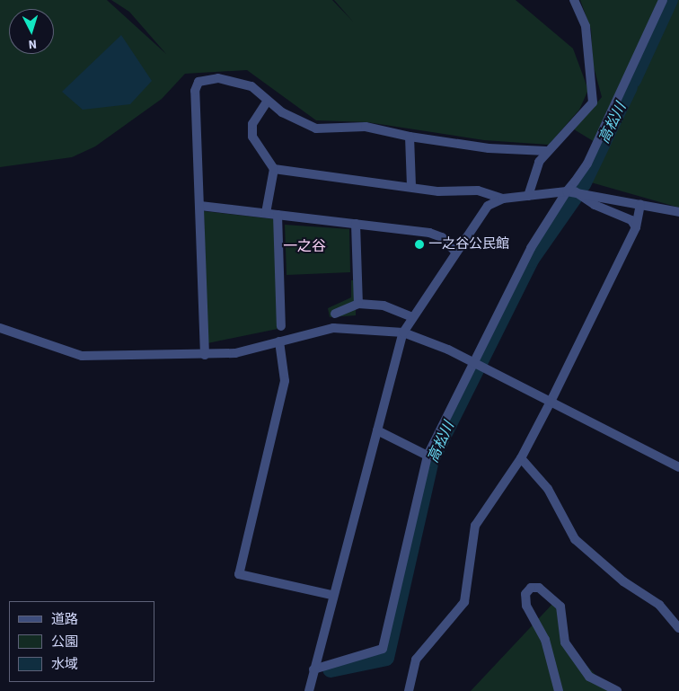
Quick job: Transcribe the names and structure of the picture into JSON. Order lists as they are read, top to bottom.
{
  "districts": ["一之谷"],
  "water": ["高松川"],
  "places": ["一之谷公民館"],
  "legend": ["道路", "公園", "水域"],
  "north": "bottom"
}
